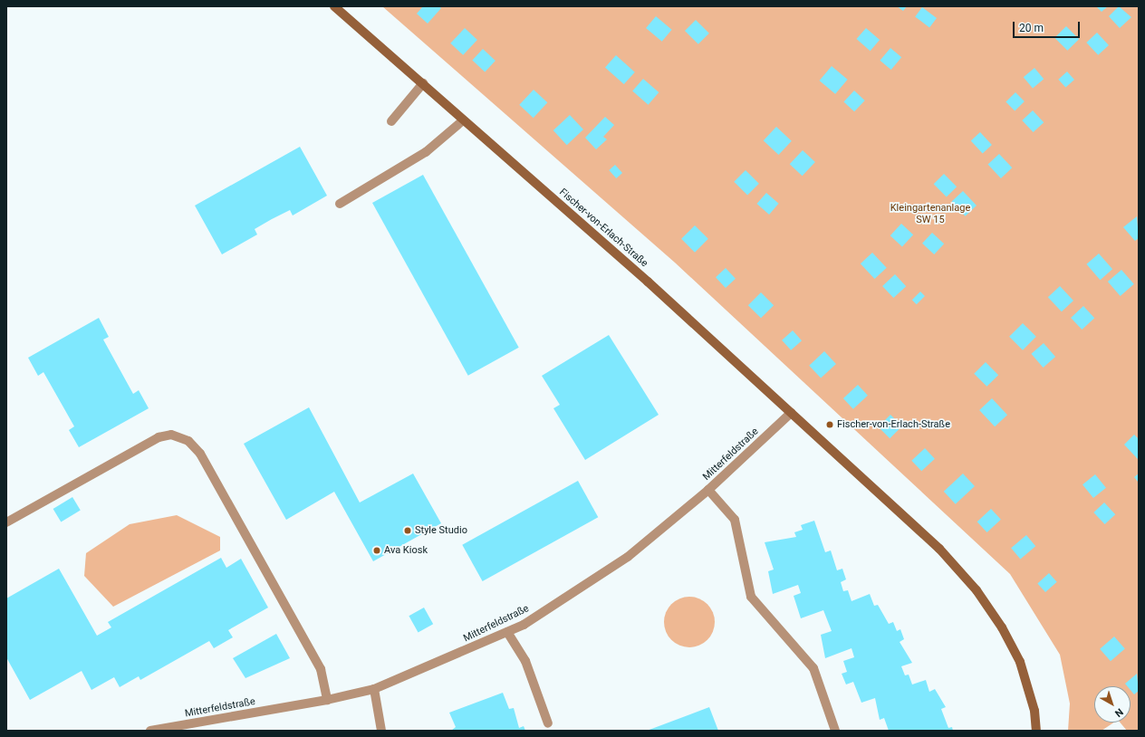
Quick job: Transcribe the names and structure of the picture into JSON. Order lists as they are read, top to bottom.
{
  "streets": {
    "street": ["Fischer-von-Erlach-Straße", "Mitterfeldstraße"]
  },
  "crossings": [
    ["Fischer-von-Erlach-Straße", "Mitterfeldstraße"]
  ],
  "parks": ["Kleingartenanlage SW 15"],
  "places": ["Fischer-von-Erlach-Straße", "Style Studio", "Ava Kiosk"],
  "scale_bar": "20 m",
  "north": "bottom right"
}
